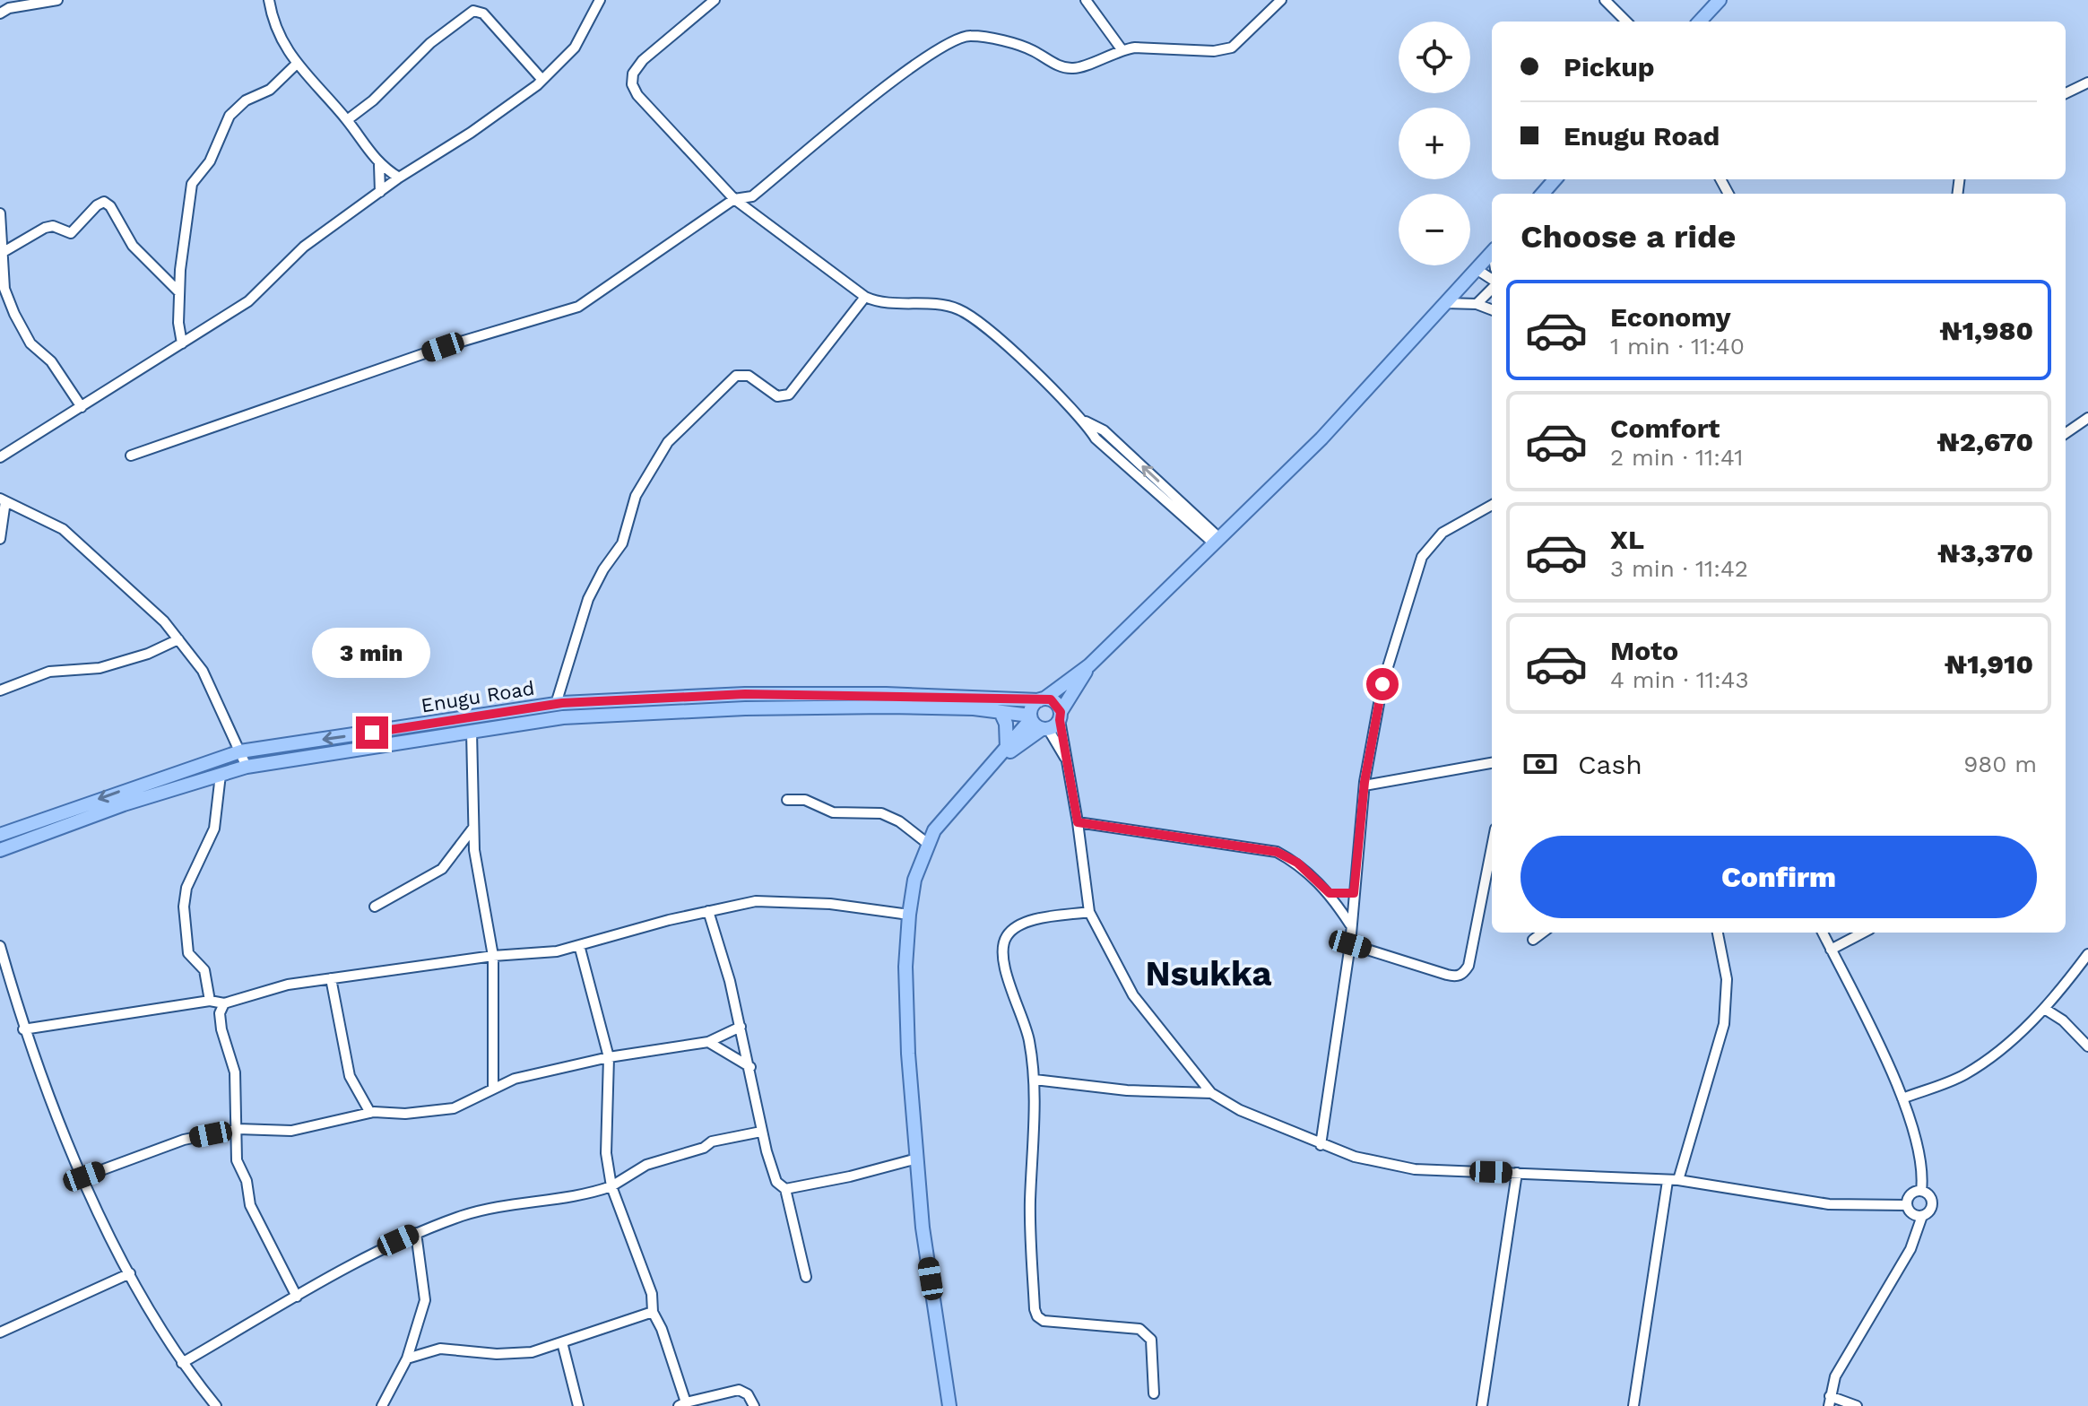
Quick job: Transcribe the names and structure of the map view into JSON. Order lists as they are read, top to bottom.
{
  "streets": {
    "main road": ["Enugu Road"]
  },
  "districts": ["Nsukka"],
  "page": {
    "map_buttons": ["+", "−"],
    "banner": ["Pickup", "Enugu Road"],
    "heading": "Choose a ride",
    "list": [
      {
        "name": "Economy",
        "note": "1 min · 11:40",
        "value": "₦1,980"
      },
      {
        "name": "Comfort",
        "note": "2 min · 11:41",
        "value": "₦2,670"
      },
      {
        "name": "XL",
        "note": "3 min · 11:42",
        "value": "₦3,370"
      },
      {
        "name": "Moto",
        "note": "4 min · 11:43",
        "value": "₦1,910"
      }
    ],
    "bubble": "3 min",
    "pay": ["Cash", "980 m"],
    "buttons": "Confirm"
  }
}
